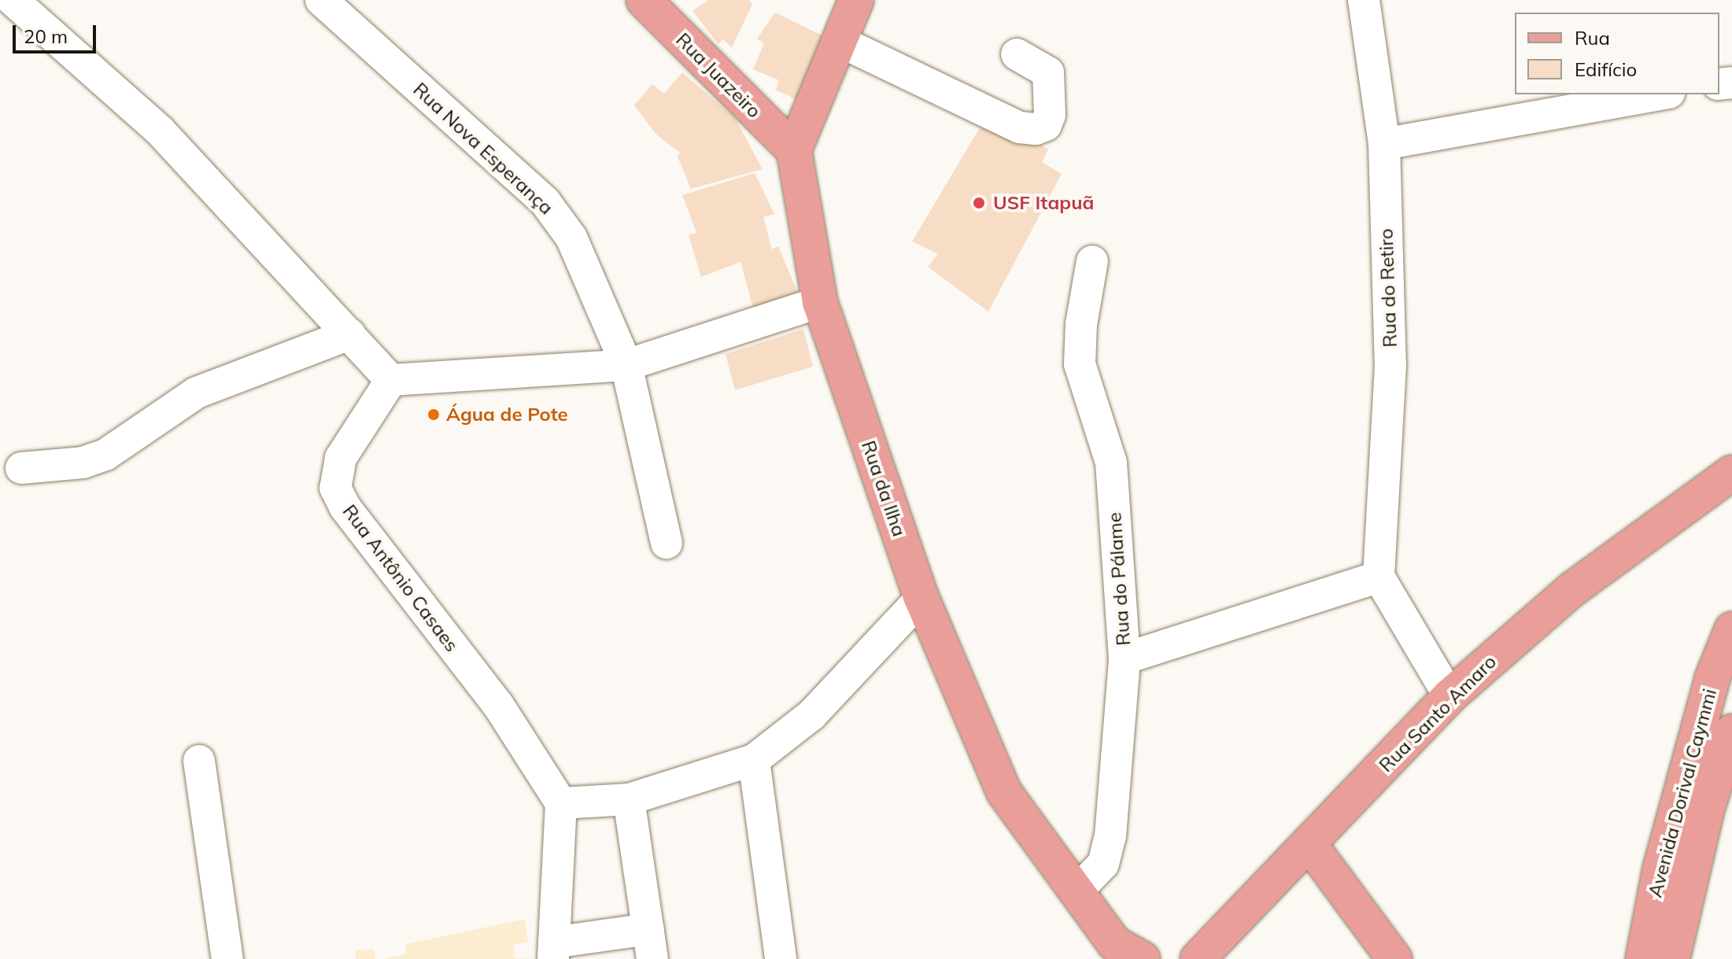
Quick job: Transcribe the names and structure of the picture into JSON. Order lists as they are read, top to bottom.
{
  "streets": {
    "main road": [
      "Rua Juazeiro",
      "Rua da Ilha",
      "Rua Santo Amaro",
      "Avenida Dorival Caymmi"
    ],
    "street": [
      "Rua Nova Esperança",
      "Rua do Retiro",
      "Rua Antônio Casaes",
      "Rua do Pálame"
    ]
  },
  "crossings": [
    ["Rua Juazeiro", "Rua da Ilha"],
    ["Rua da Ilha", "Rua do Pálame"]
  ],
  "places": ["USF Itapuã", "Água de Pote"],
  "legend": ["Rua", "Edifício"],
  "scale_bar": "20 m"
}
